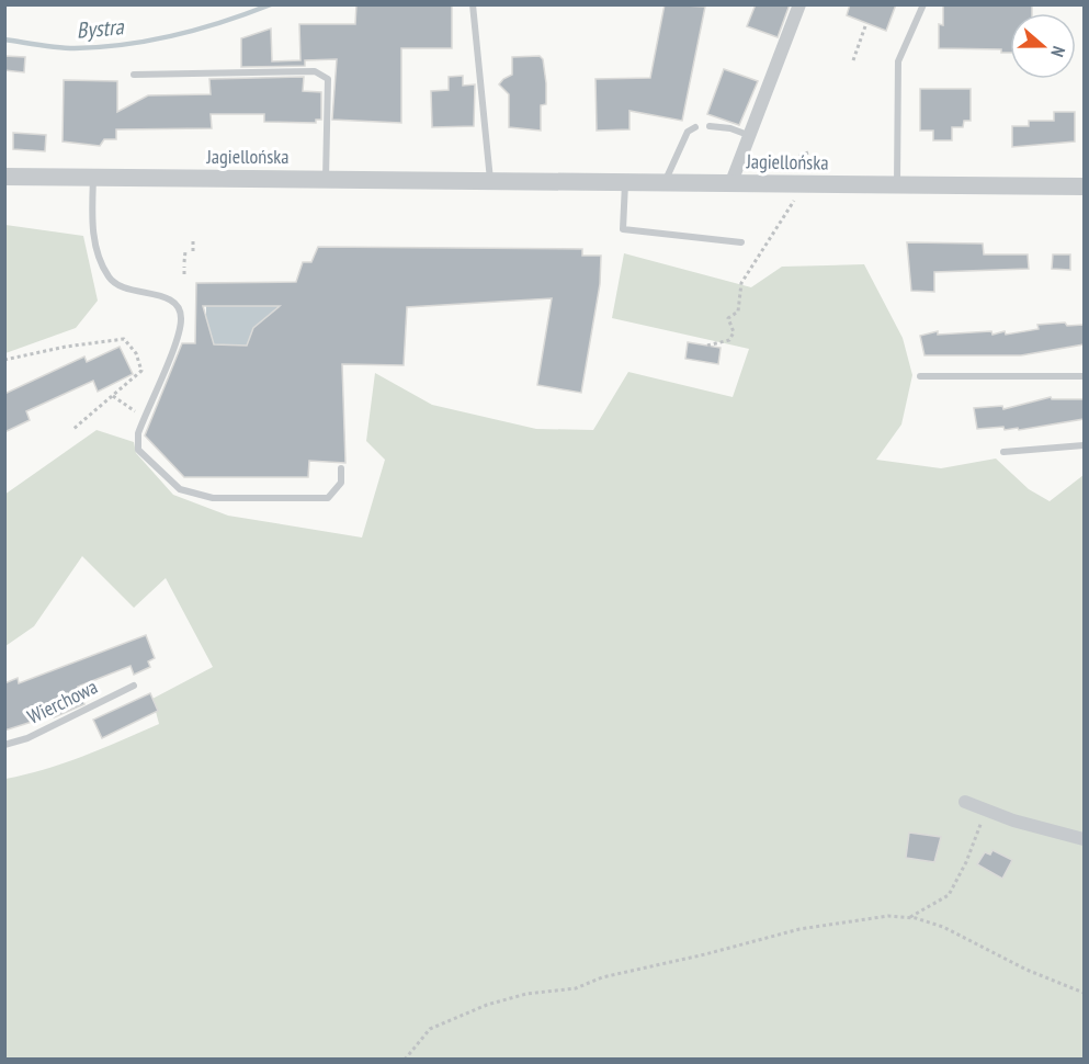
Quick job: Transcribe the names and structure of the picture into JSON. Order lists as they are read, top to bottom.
{
  "streets": {
    "street": ["Jagiellońska"],
    "lane": ["Wierchowa"]
  },
  "water": ["Bystra"],
  "north": "right"
}
